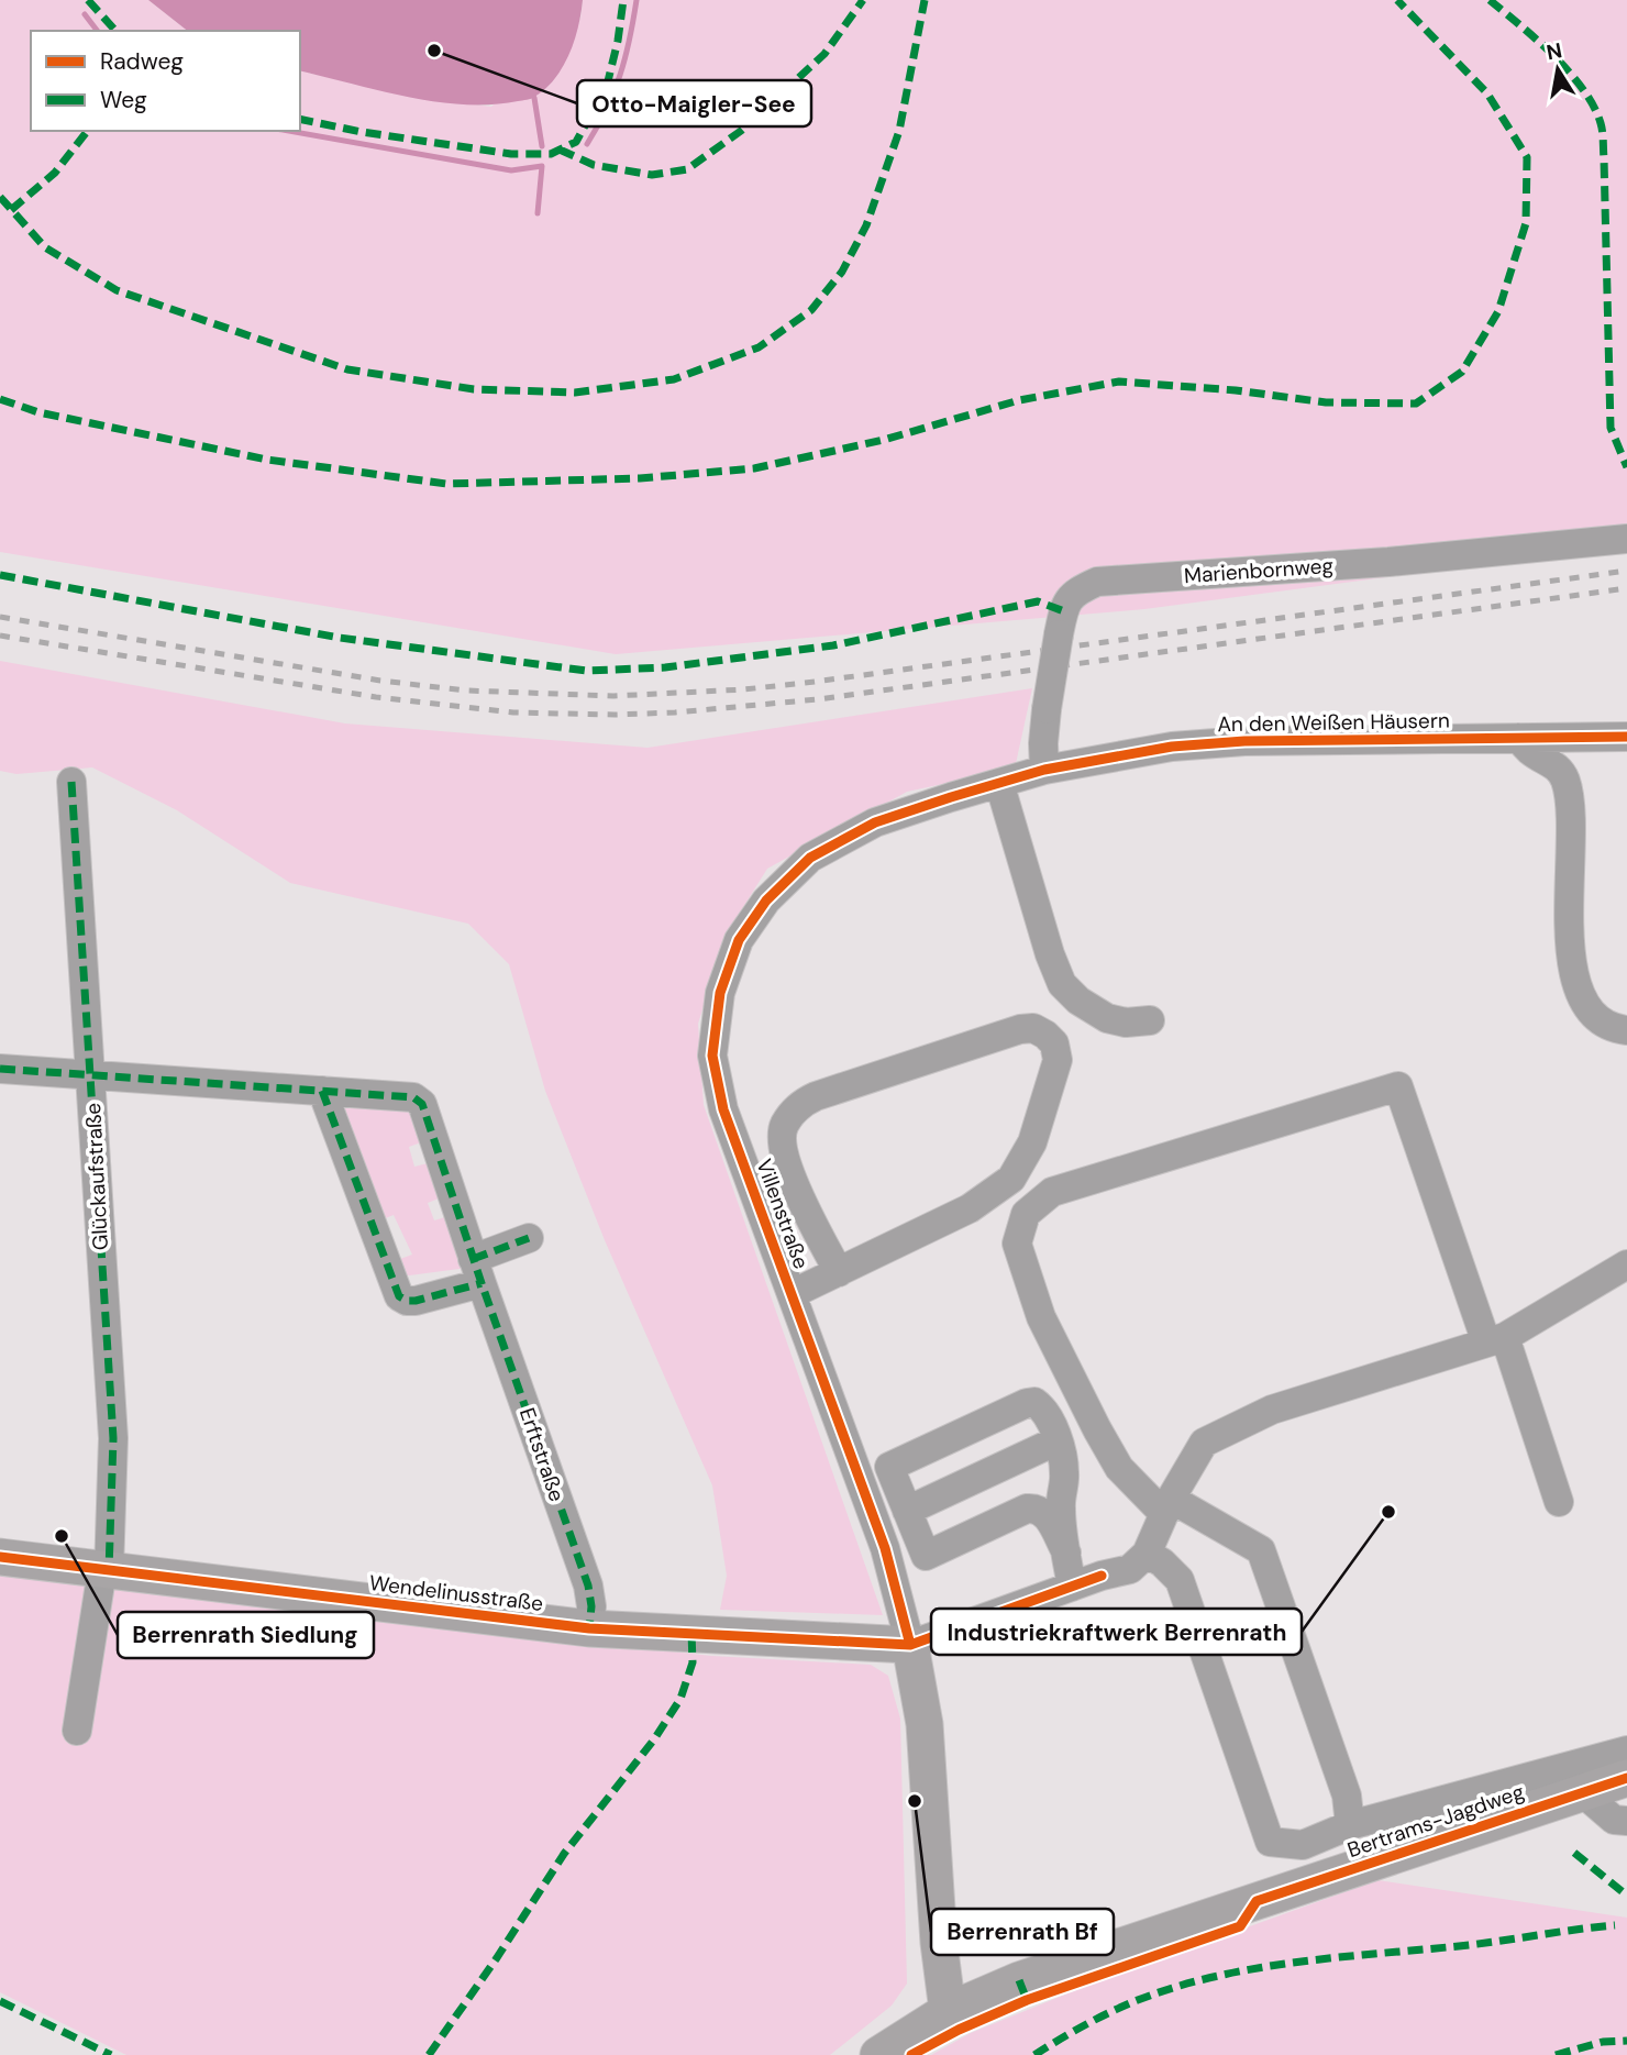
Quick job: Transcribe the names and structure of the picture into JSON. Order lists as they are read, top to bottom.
{
  "streets": {
    "main road": ["Villenstraße", "Wendelinusstraße", "Bertrams-Jagdweg"],
    "street": [
      "Marienbornweg",
      "An den Weißen Häusern",
      "Glückaufstraße",
      "Erftstraße"
    ]
  },
  "crossings": [
    ["Marienbornweg", "An den Weißen Häusern"],
    ["Marienbornweg", "Villenstraße"],
    ["An den Weißen Häusern", "Villenstraße"],
    ["Glückaufstraße", "Erftstraße"],
    ["Glückaufstraße", "Wendelinusstraße"],
    ["Villenstraße", "Wendelinusstraße"],
    ["Villenstraße", "Bertrams-Jagdweg"],
    ["Erftstraße", "Wendelinusstraße"]
  ],
  "places": [
    "Otto-Maigler-See",
    "Industriekraftwerk Berrenrath",
    "Berrenrath Siedlung",
    "Berrenrath Bf"
  ],
  "legend": ["Radweg", "Weg"],
  "north": "top"
}
